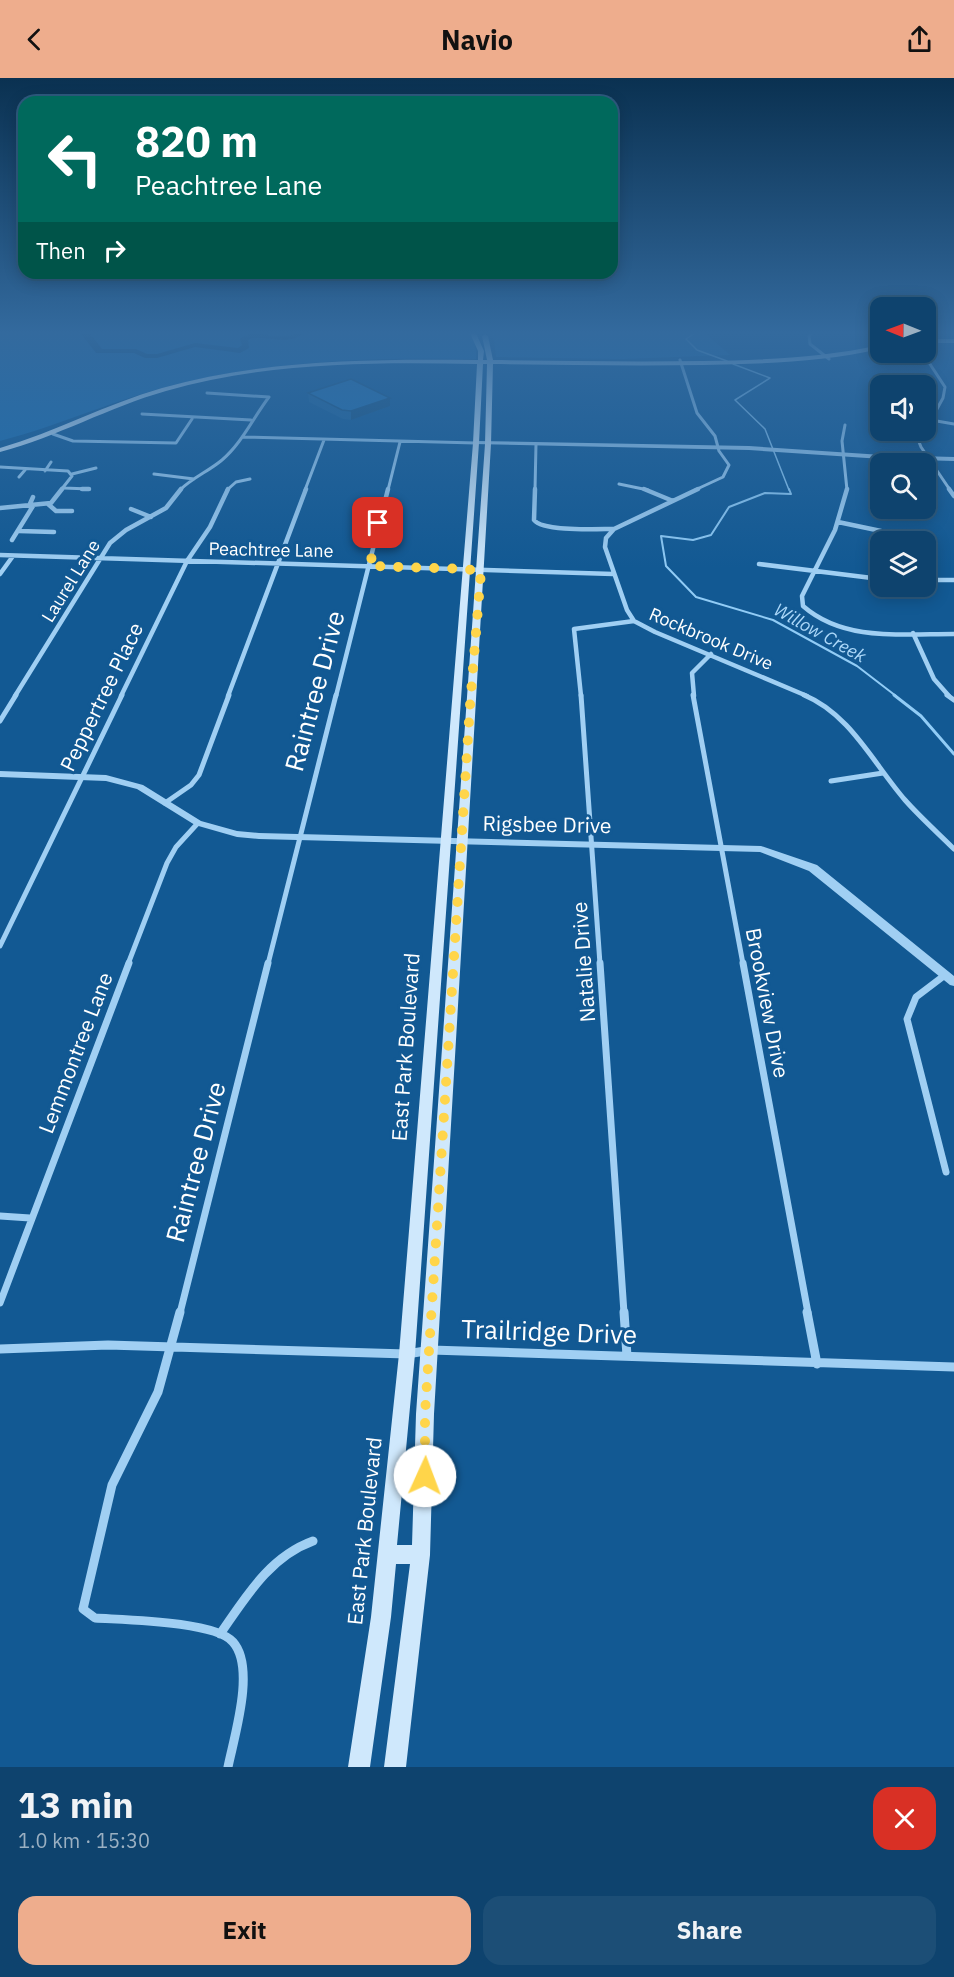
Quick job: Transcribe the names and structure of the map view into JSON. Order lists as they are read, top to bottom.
{
  "streets": {
    "main road": ["East Park Boulevard"],
    "street": [
      "Peachtree Lane",
      "Laurel Lane",
      "Rockbrook Drive",
      "Raintree Drive",
      "Peppertree Place",
      "Rigsbee Drive",
      "Natalie Drive",
      "Brookview Drive",
      "Lemmontree Lane",
      "Trailridge Drive"
    ]
  },
  "crossings": [
    ["Peachtree Lane", "Laurel Lane"],
    ["Peachtree Lane", "Rockbrook Drive"],
    ["Peachtree Lane", "Raintree Drive"],
    ["Peachtree Lane", "Peppertree Place"],
    ["Peachtree Lane", "East Park Boulevard"],
    ["Rockbrook Drive", "Natalie Drive"],
    ["Rockbrook Drive", "Brookview Drive"],
    ["Raintree Drive", "Rigsbee Drive"],
    ["Raintree Drive", "Trailridge Drive"],
    ["Peppertree Place", "Rigsbee Drive"],
    ["Rigsbee Drive", "Natalie Drive"],
    ["Rigsbee Drive", "Brookview Drive"],
    ["Rigsbee Drive", "East Park Boulevard"],
    ["Rigsbee Drive", "Lemmontree Lane"],
    ["Natalie Drive", "Trailridge Drive"],
    ["Brookview Drive", "Trailridge Drive"],
    ["East Park Boulevard", "Trailridge Drive"]
  ],
  "water": ["Willow Creek"],
  "north": "left",
  "page": {
    "header": "Navio",
    "turn": ["820 m", "Peachtree Lane"],
    "then": "Then",
    "heading": ["13 min", "1.0 km · 15:30"],
    "buttons": ["Exit", "Share"]
  }
}
